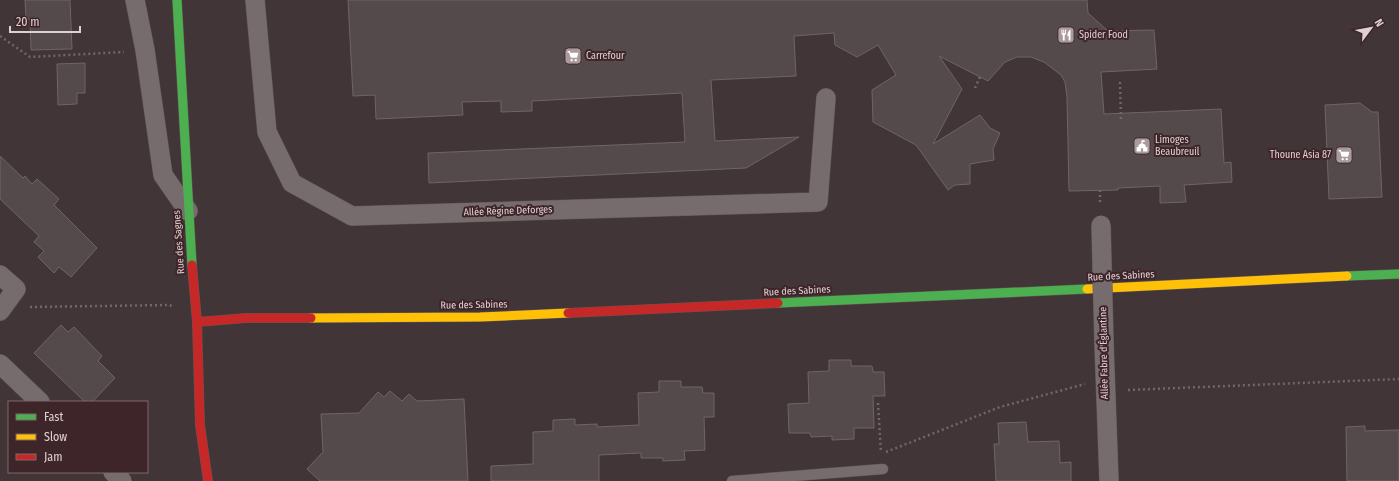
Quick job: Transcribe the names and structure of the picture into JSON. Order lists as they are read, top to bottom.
{
  "streets": {
    "street": [
      "Allée Régine Deforges",
      "Rue des Sagnes",
      "Rue des Sabines",
      "Allée Fabre d'Églantine"
    ]
  },
  "crossings": [
    ["Rue des Sagnes", "Rue des Sabines"]
  ],
  "places": {
    "restaurant": ["Spider Food"],
    "supermarket": ["Carrefour", "Thoune Asia 87"],
    "public building": ["Limoges Beaubreuil"]
  },
  "legend": ["Fast", "Slow", "Jam"],
  "scale_bar": "20 m",
  "north": "top right"
}
